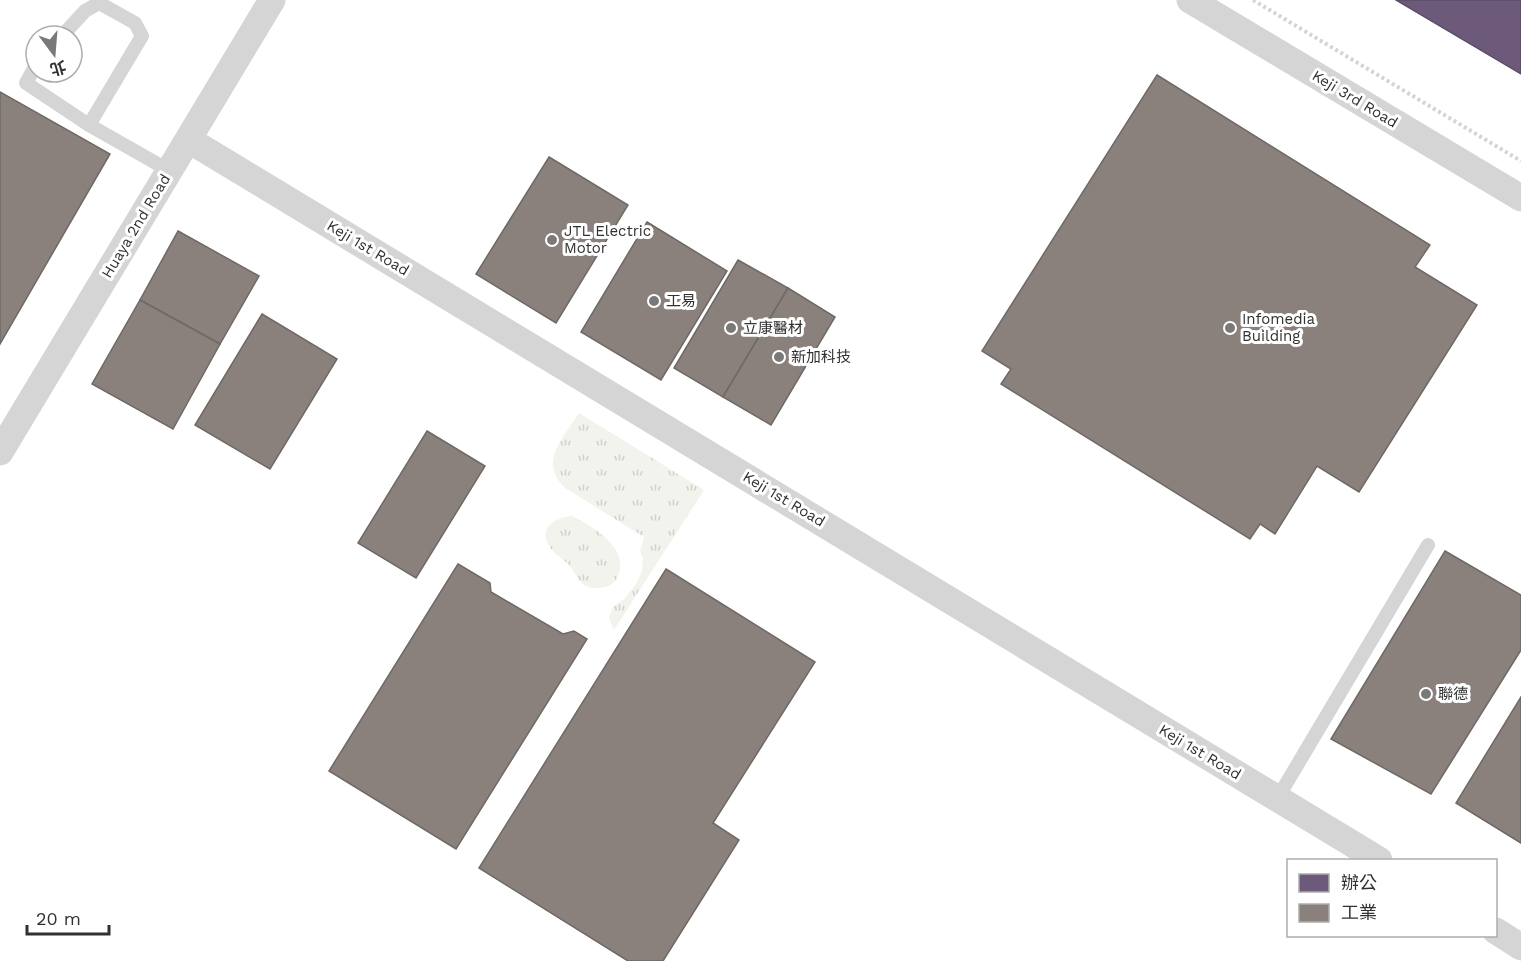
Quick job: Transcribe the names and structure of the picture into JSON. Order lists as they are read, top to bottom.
{
  "streets": {
    "street": ["Keji 3rd Road", "Huaya 2nd Road", "Keji 1st Road"]
  },
  "crossings": [
    ["Huaya 2nd Road", "Keji 1st Road"]
  ],
  "places": [
    "JTL Electric Motor",
    "工易",
    "立康醫材",
    "Infomedia Building",
    "新加科技",
    "聯德"
  ],
  "legend": ["辦公", "工業"],
  "scale_bar": "20 m",
  "north": "bottom"
}
